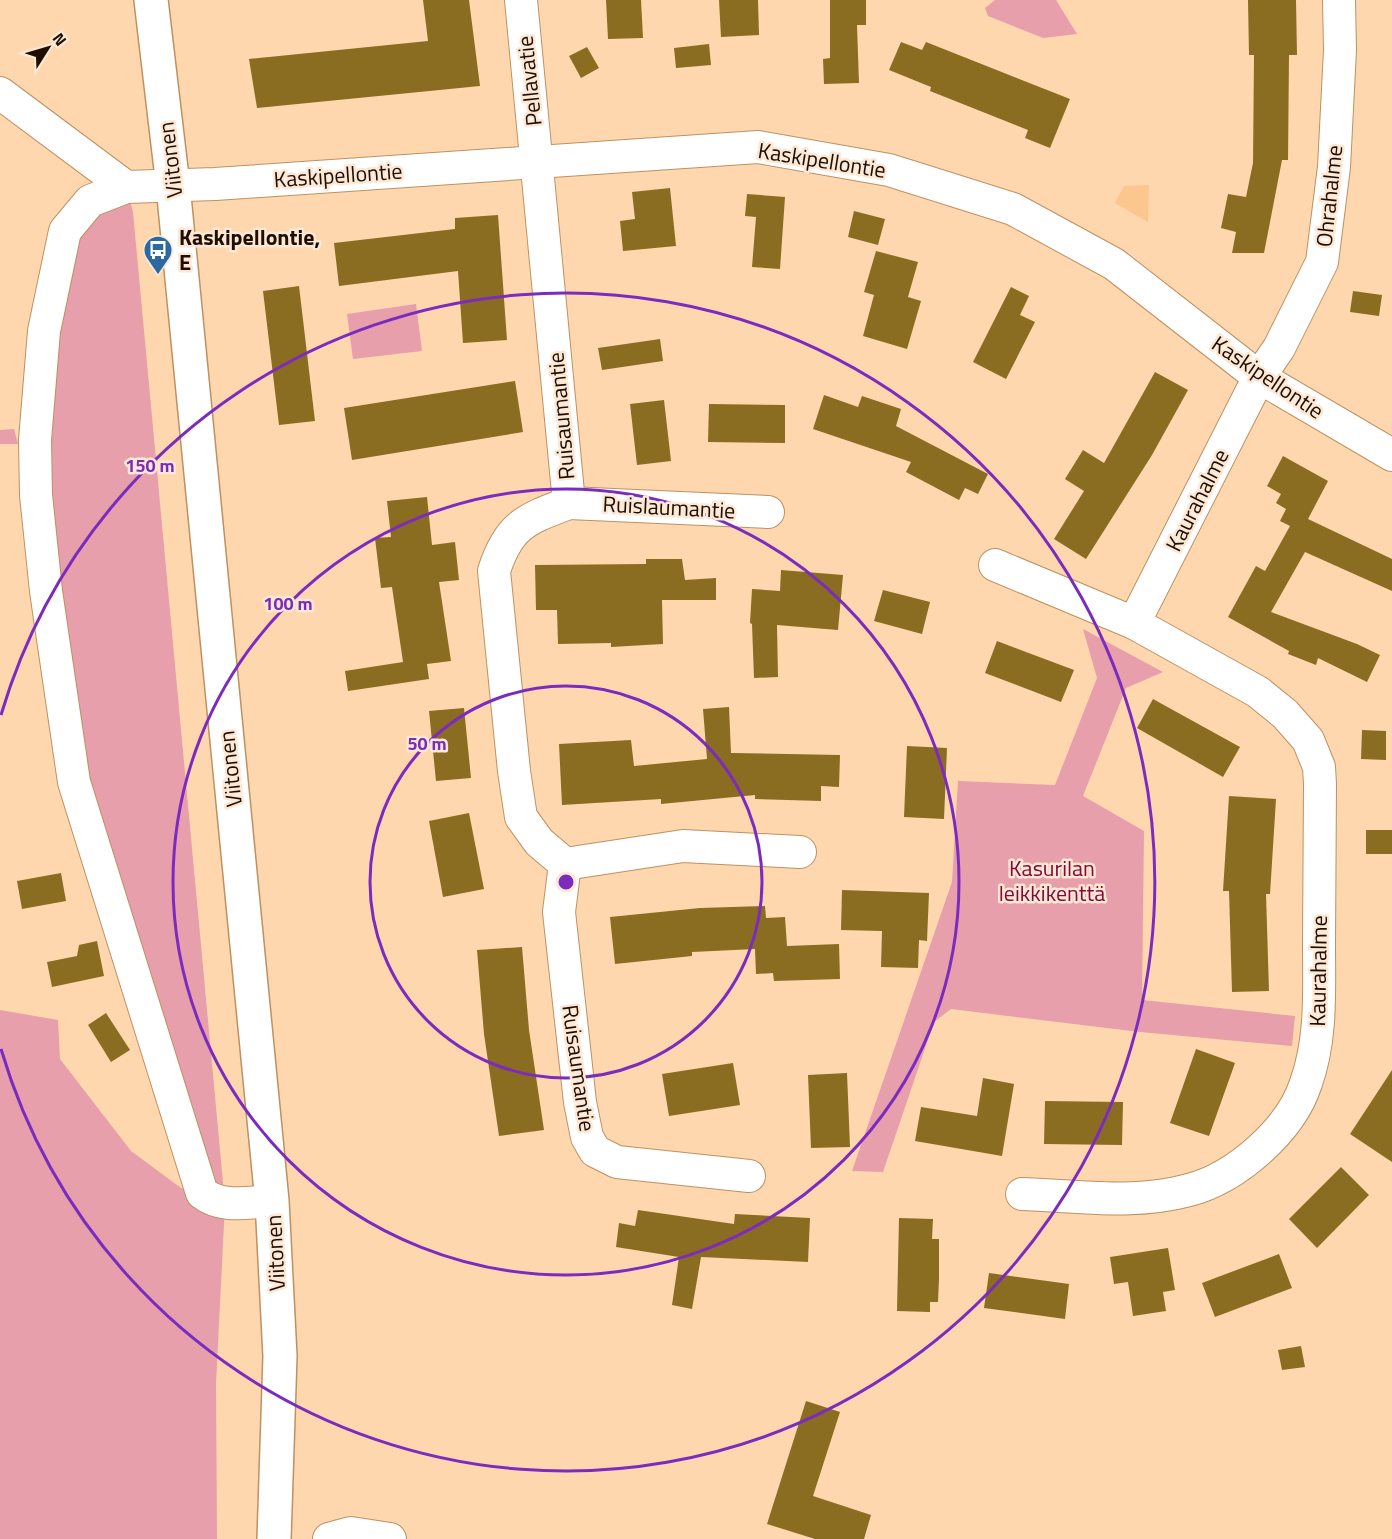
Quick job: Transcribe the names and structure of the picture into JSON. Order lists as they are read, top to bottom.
{
  "streets": {
    "main road": ["Viitonen"],
    "street": [
      "Pellavatie",
      "Kaskipellontie",
      "Ohrahalme",
      "Ruisaumantie",
      "Kaurahalme",
      "Ruislaumantie"
    ]
  },
  "crossings": [
    ["Pellavatie", "Kaskipellontie"],
    ["Pellavatie", "Ruisaumantie"],
    ["Viitonen", "Kaskipellontie"],
    ["Kaskipellontie", "Ohrahalme"],
    ["Kaskipellontie", "Ruisaumantie"],
    ["Kaskipellontie", "Kaurahalme"],
    ["Ohrahalme", "Kaurahalme"],
    ["Ruisaumantie", "Ruislaumantie"]
  ],
  "parks": ["Kasurilan leikkikenttä"],
  "places": {
    "bus stop": ["Kaskipellontie, E"]
  },
  "north": "top right",
  "rings": ["150 m", "100 m", "50 m"]
}
